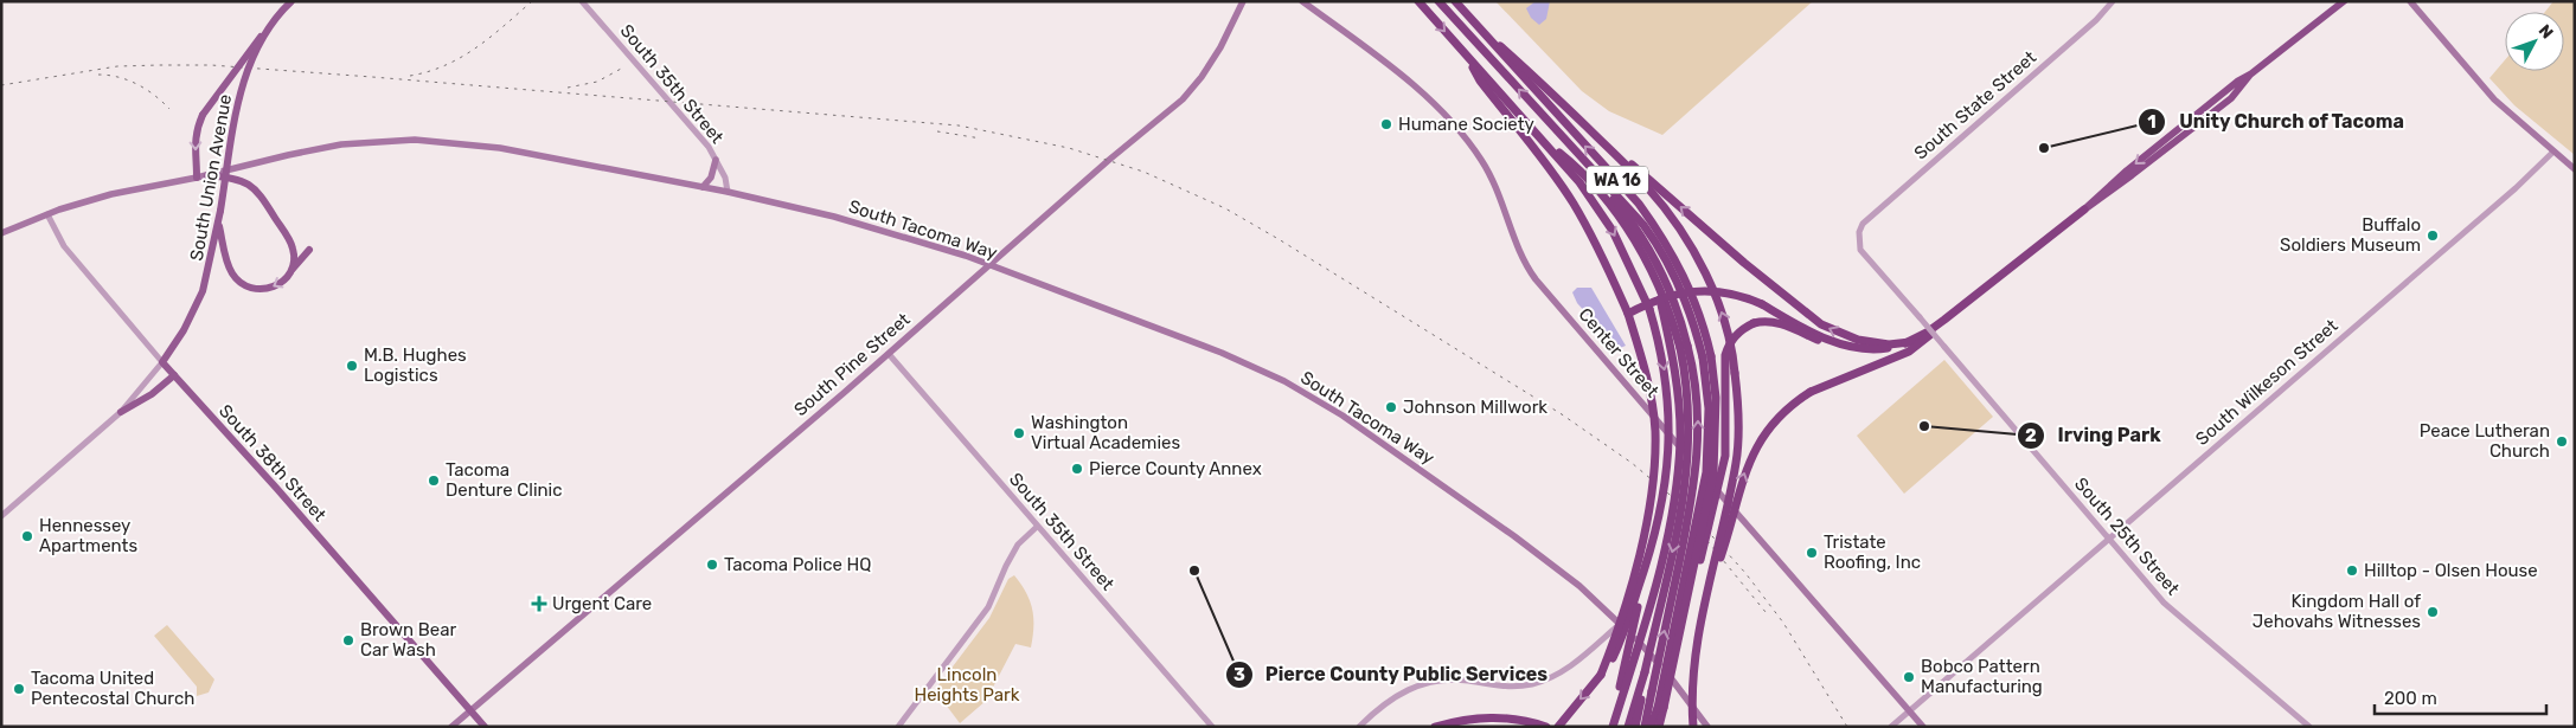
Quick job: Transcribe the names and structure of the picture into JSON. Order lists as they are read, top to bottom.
{
  "streets": {
    "highway": ["WA 16"],
    "main road": [
      "South Union Avenue",
      "South Tacoma Way",
      "Center Street",
      "South Pine Street",
      "South 38th Street"
    ],
    "street": [
      "South 35th Street",
      "South State Street",
      "South Wilkeson Street",
      "South 25th Street"
    ]
  },
  "crossings": [
    ["South 35th Street", "South Tacoma Way"],
    ["South 35th Street", "South Pine Street"],
    ["South State Street", "South 25th Street"],
    ["South Union Avenue", "South 38th Street"],
    ["South Tacoma Way", "South Pine Street"],
    ["South Tacoma Way", "South 38th Street"],
    ["Center Street", "South Wilkeson Street"],
    ["South Pine Street", "South 38th Street"],
    ["South Wilkeson Street", "South 25th Street"]
  ],
  "parks": ["Lincoln Heights Park"],
  "places": {
    "other": [
      "Humane Society",
      "Unity Church of Tacoma",
      "Buffalo Soldiers Museum",
      "M.B. Hughes Logistics",
      "Johnson Millwork",
      "Irving Park",
      "Washington Virtual Academies",
      "Peace Lutheran Church",
      "Pierce County Annex",
      "Tacoma Denture Clinic",
      "Hennessey Apartments",
      "Tristate Roofing, Inc",
      "Tacoma Police HQ",
      "Pierce County Public Services",
      "Hilltop - Olsen House",
      "Kingdom Hall of Jehovahs Witnesses",
      "Brown Bear Car Wash",
      "Bobco Pattern Manufacturing",
      "Tacoma United Pentecostal Church"
    ],
    "health": ["Urgent Care"]
  },
  "scale_bar": "200 m",
  "north": "top right"
}
